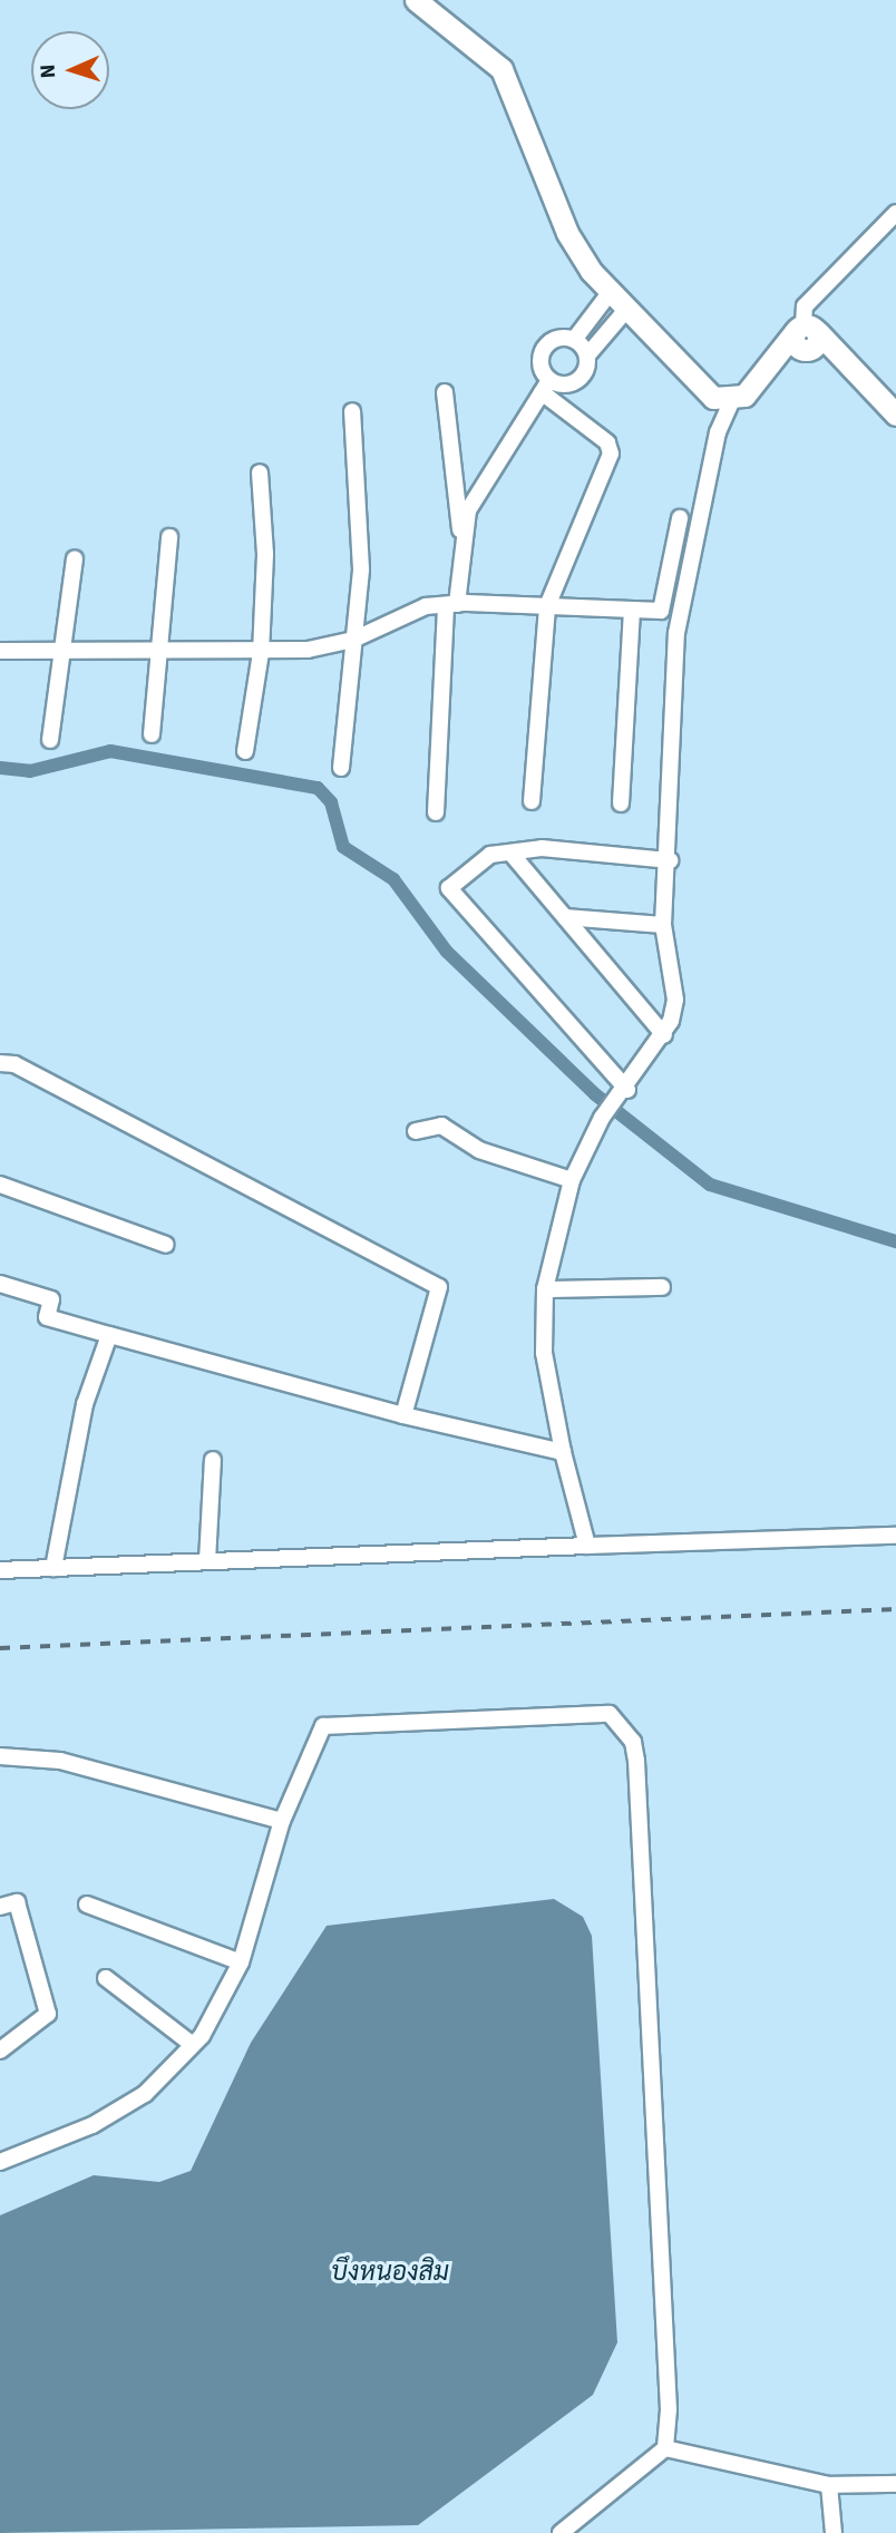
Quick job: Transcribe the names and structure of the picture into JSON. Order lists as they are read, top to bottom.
{
  "water": ["บึงหนองสิม"],
  "north": "left"
}
